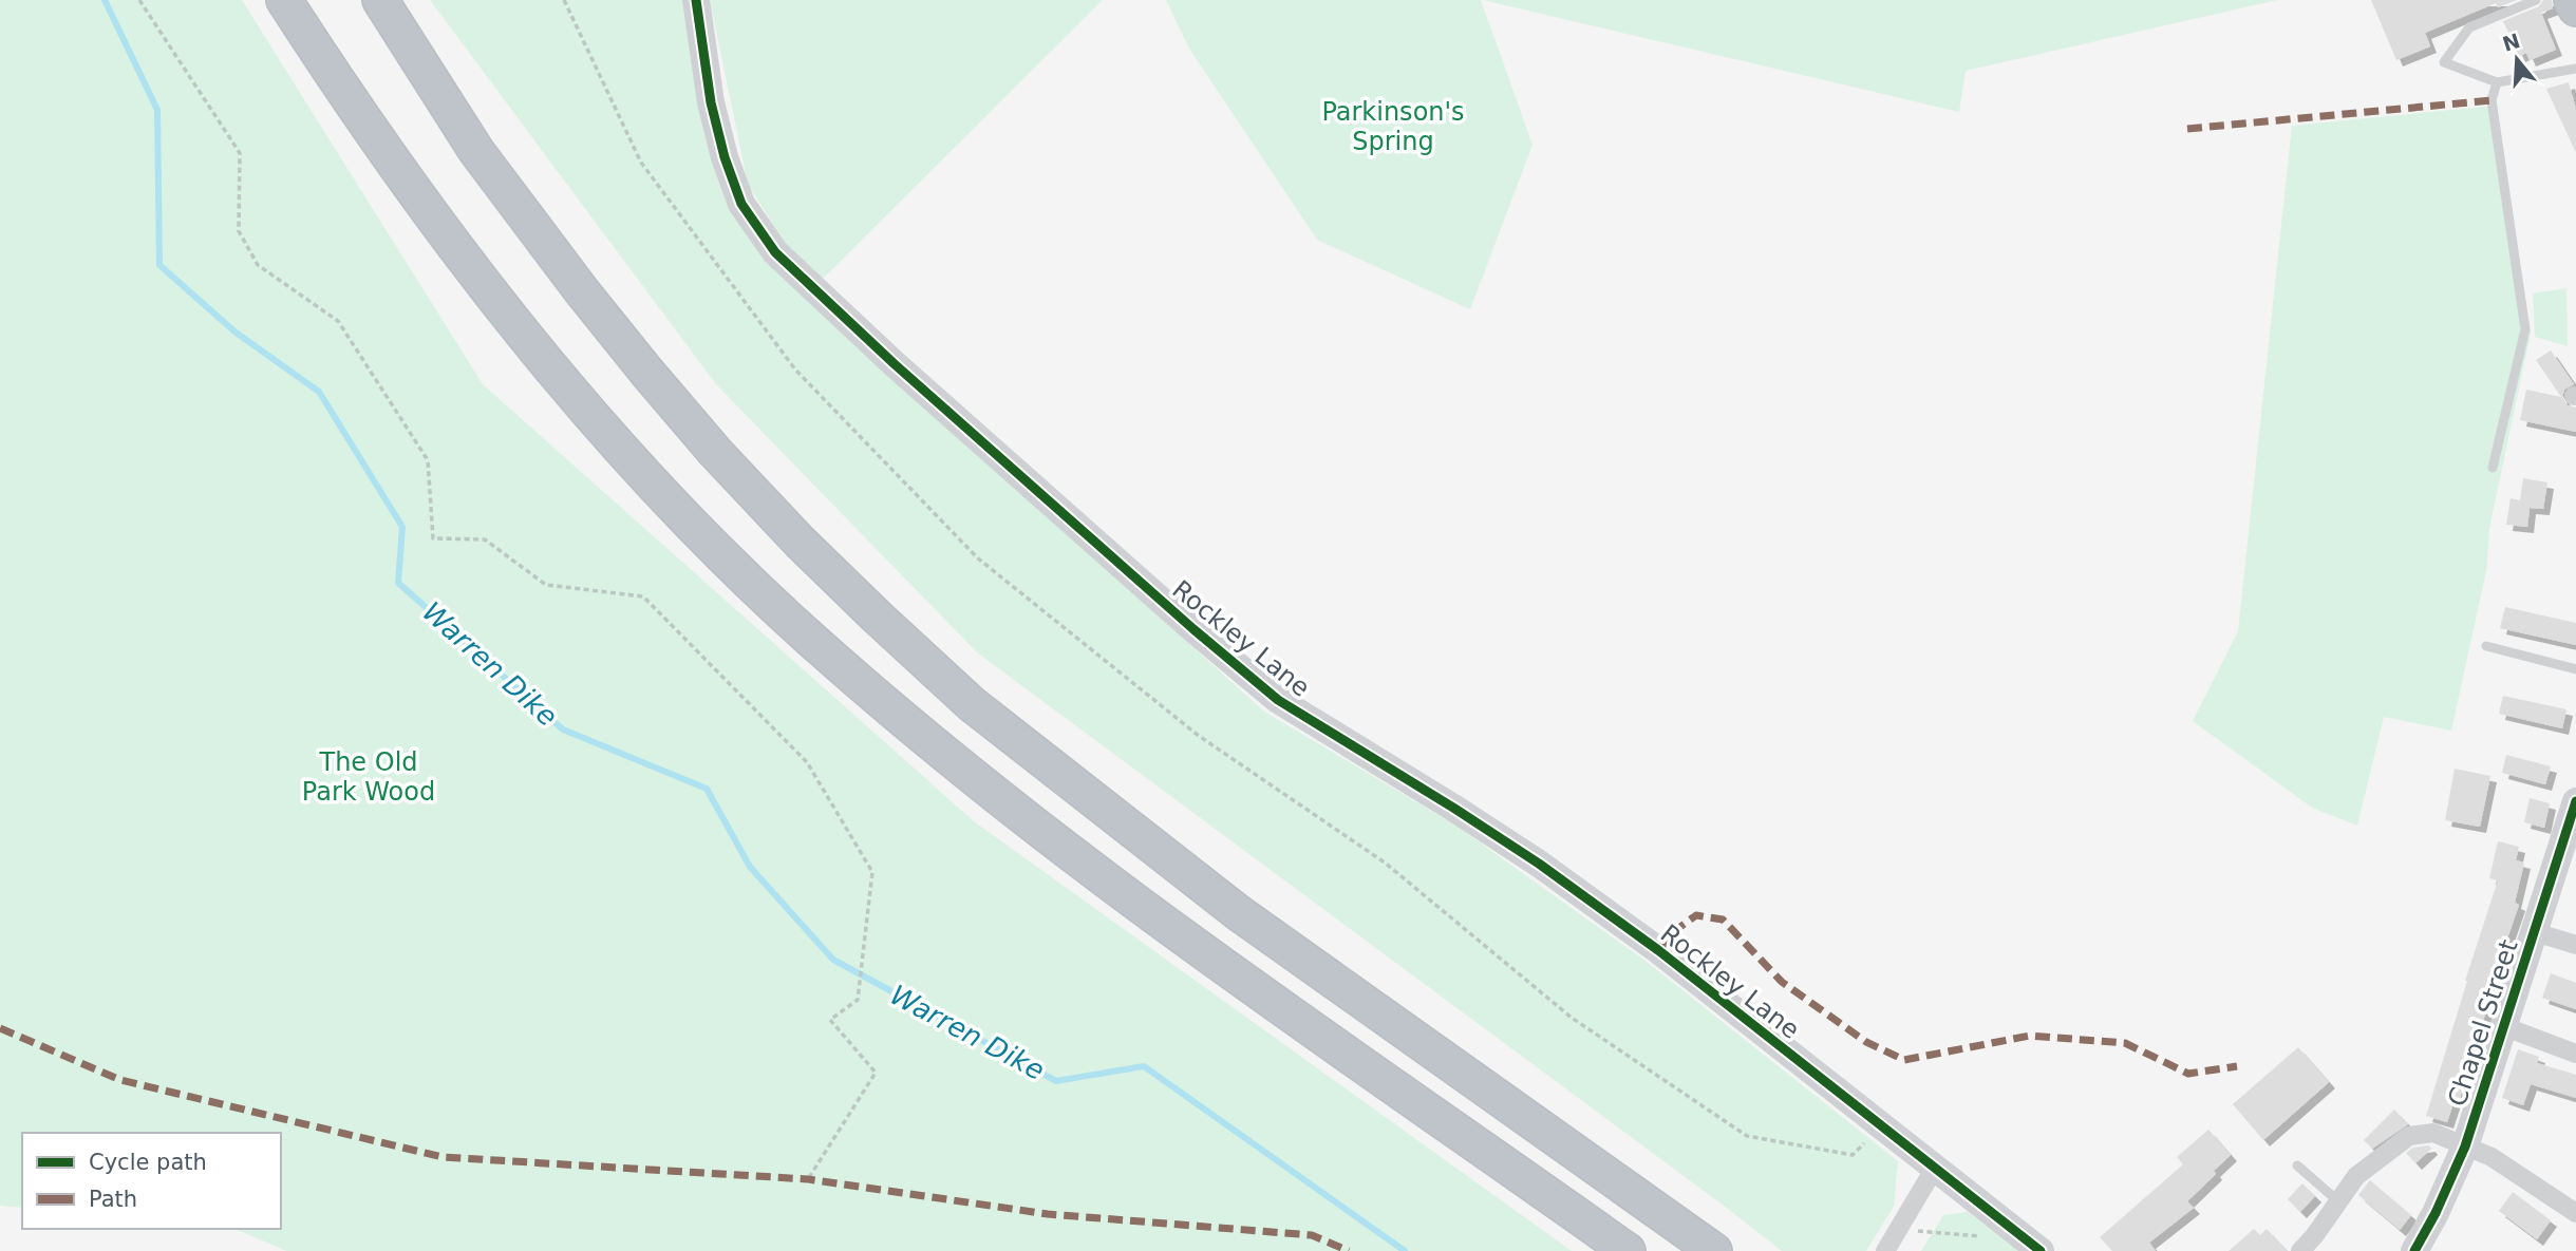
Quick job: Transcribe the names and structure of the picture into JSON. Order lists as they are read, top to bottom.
{
  "streets": {
    "street": ["Rockley Lane", "Chapel Street"]
  },
  "water": ["Warren Dike"],
  "parks": ["Parkinson's Spring", "The Old Park Wood"],
  "legend": ["Cycle path", "Path"],
  "north": "top"
}
